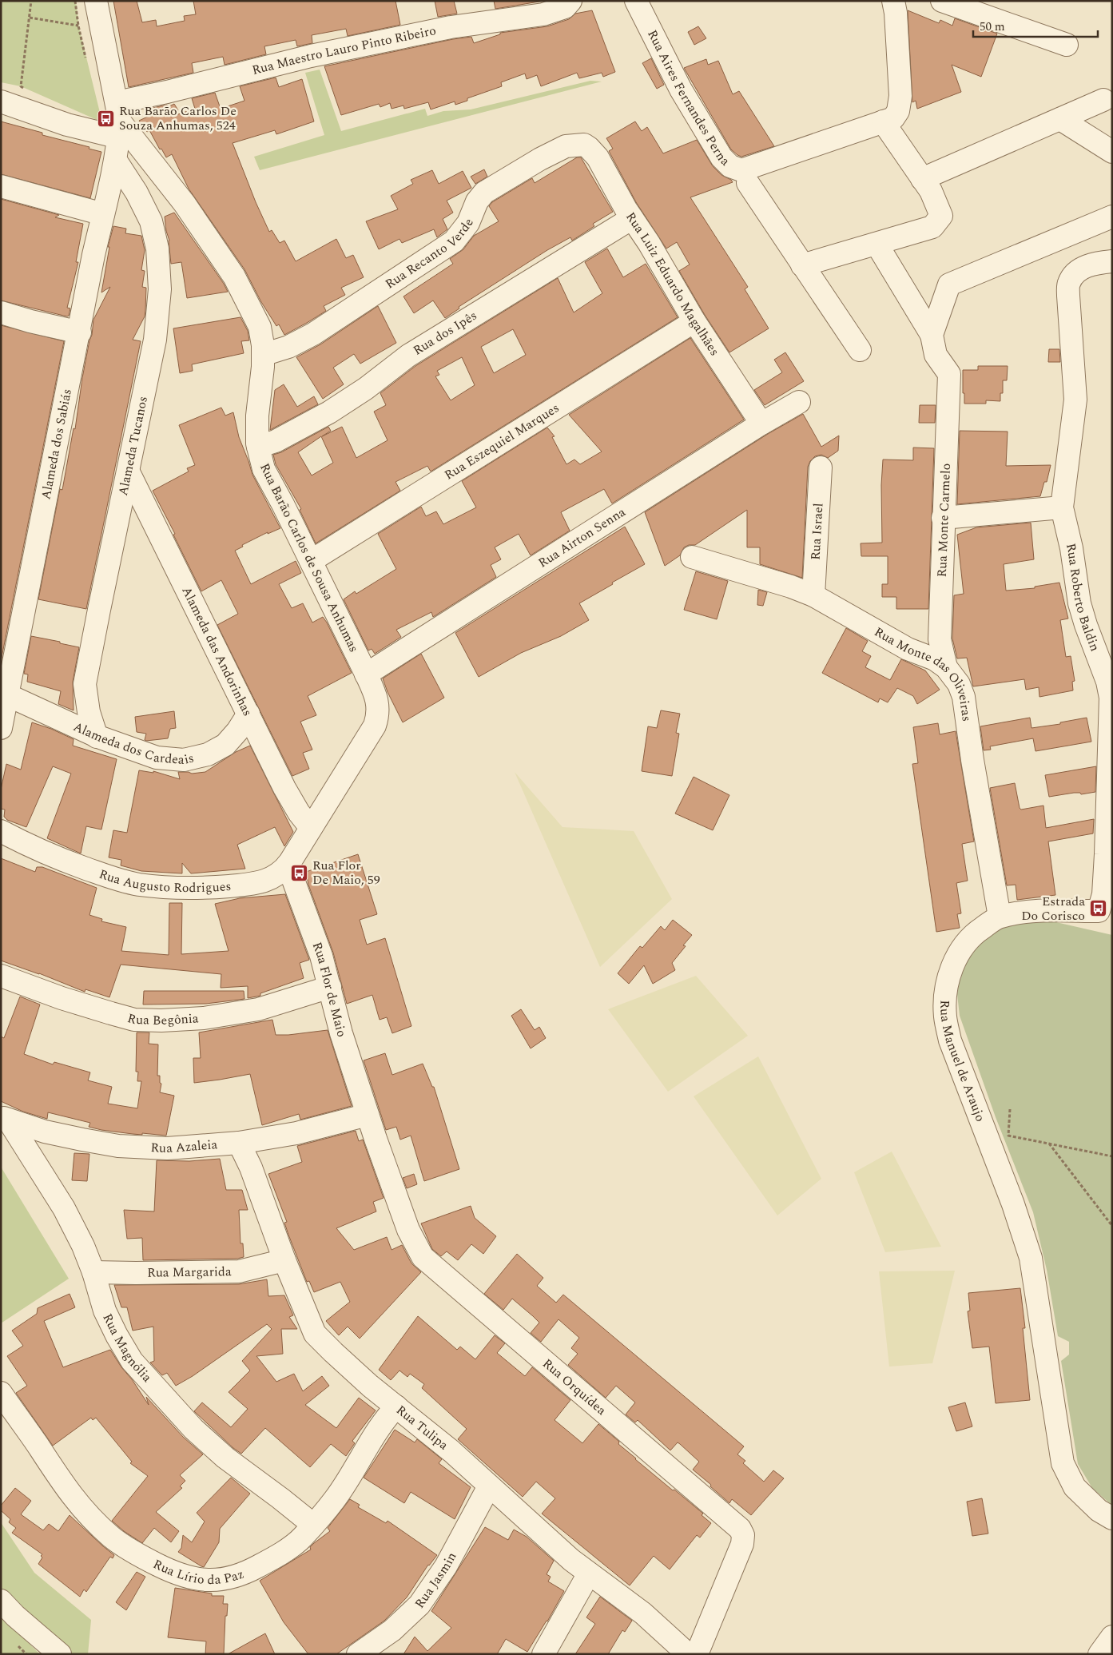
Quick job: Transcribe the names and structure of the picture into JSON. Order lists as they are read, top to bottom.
{
  "streets": {
    "street": [
      "Rua Maestro Lauro Pinto Ribeiro",
      "Rua Aires Fernandes Perna",
      "Rua Recanto Verde",
      "Rua Luiz Eduardo Magalhães",
      "Rua dos Ipês",
      "Rua Eszequiel Marques",
      "Alameda dos Sabiás",
      "Alameda Tucanos",
      "Rua Monte Carmelo",
      "Rua Israel",
      "Rua Airton Senna",
      "Rua Barão Carlos de Sousa Anhumas",
      "Rua Roberto Baldin",
      "Alameda das Andorinhas",
      "Rua Monte das Oliveiras",
      "Alameda dos Cardeais",
      "Rua Augusto Rodrigues",
      "Rua Flor de Maio",
      "Rua Begônia",
      "Rua Manuel de Araujo",
      "Rua Azaleia",
      "Rua Margarida",
      "Rua Magnólia",
      "Rua Orquídea",
      "Rua Tulipa",
      "Rua Lírio da Paz",
      "Rua Jasmin"
    ]
  },
  "crossings": [
    ["Rua Maestro Lauro Pinto Ribeiro", "Alameda dos Sabiás"],
    ["Rua Maestro Lauro Pinto Ribeiro", "Rua Barão Carlos de Sousa Anhumas"],
    ["Rua Recanto Verde", "Rua Luiz Eduardo Magalhães"],
    ["Rua Recanto Verde", "Rua Barão Carlos de Sousa Anhumas"],
    ["Rua Luiz Eduardo Magalhães", "Rua dos Ipês"],
    ["Rua Luiz Eduardo Magalhães", "Rua Eszequiel Marques"],
    ["Rua Luiz Eduardo Magalhães", "Rua Airton Senna"],
    ["Rua dos Ipês", "Rua Barão Carlos de Sousa Anhumas"],
    ["Rua Eszequiel Marques", "Rua Barão Carlos de Sousa Anhumas"],
    ["Alameda dos Sabiás", "Alameda Tucanos"],
    ["Alameda dos Sabiás", "Rua Barão Carlos de Sousa Anhumas"],
    ["Alameda dos Sabiás", "Alameda dos Cardeais"],
    ["Alameda Tucanos", "Alameda das Andorinhas"],
    ["Alameda Tucanos", "Alameda dos Cardeais"],
    ["Rua Monte Carmelo", "Rua Monte das Oliveiras"],
    ["Rua Israel", "Rua Monte das Oliveiras"],
    ["Rua Airton Senna", "Rua Barão Carlos de Sousa Anhumas"],
    ["Rua Barão Carlos de Sousa Anhumas", "Alameda das Andorinhas"],
    ["Rua Barão Carlos de Sousa Anhumas", "Rua Augusto Rodrigues"],
    ["Rua Roberto Baldin", "Rua Monte das Oliveiras"],
    ["Rua Roberto Baldin", "Rua Manuel de Araujo"],
    ["Alameda das Andorinhas", "Alameda dos Cardeais"],
    ["Alameda das Andorinhas", "Rua Augusto Rodrigues"],
    ["Rua Monte das Oliveiras", "Rua Manuel de Araujo"],
    ["Rua Augusto Rodrigues", "Rua Flor de Maio"],
    ["Rua Flor de Maio", "Rua Begônia"],
    ["Rua Flor de Maio", "Rua Azaleia"],
    ["Rua Flor de Maio", "Rua Orquídea"],
    ["Rua Azaleia", "Rua Magnólia"],
    ["Rua Azaleia", "Rua Orquídea"],
    ["Rua Azaleia", "Rua Tulipa"],
    ["Rua Margarida", "Rua Magnólia"],
    ["Rua Margarida", "Rua Tulipa"],
    ["Rua Magnólia", "Rua Lírio da Paz"],
    ["Rua Tulipa", "Rua Lírio da Paz"],
    ["Rua Tulipa", "Rua Jasmin"]
  ],
  "places": {
    "bus stop": ["Rua Barão Carlos De Souza Anhumas, 524", "Rua Flor De Maio, 59", "Estrada Do Corisco"]
  },
  "scale_bar": "50 m"
}
